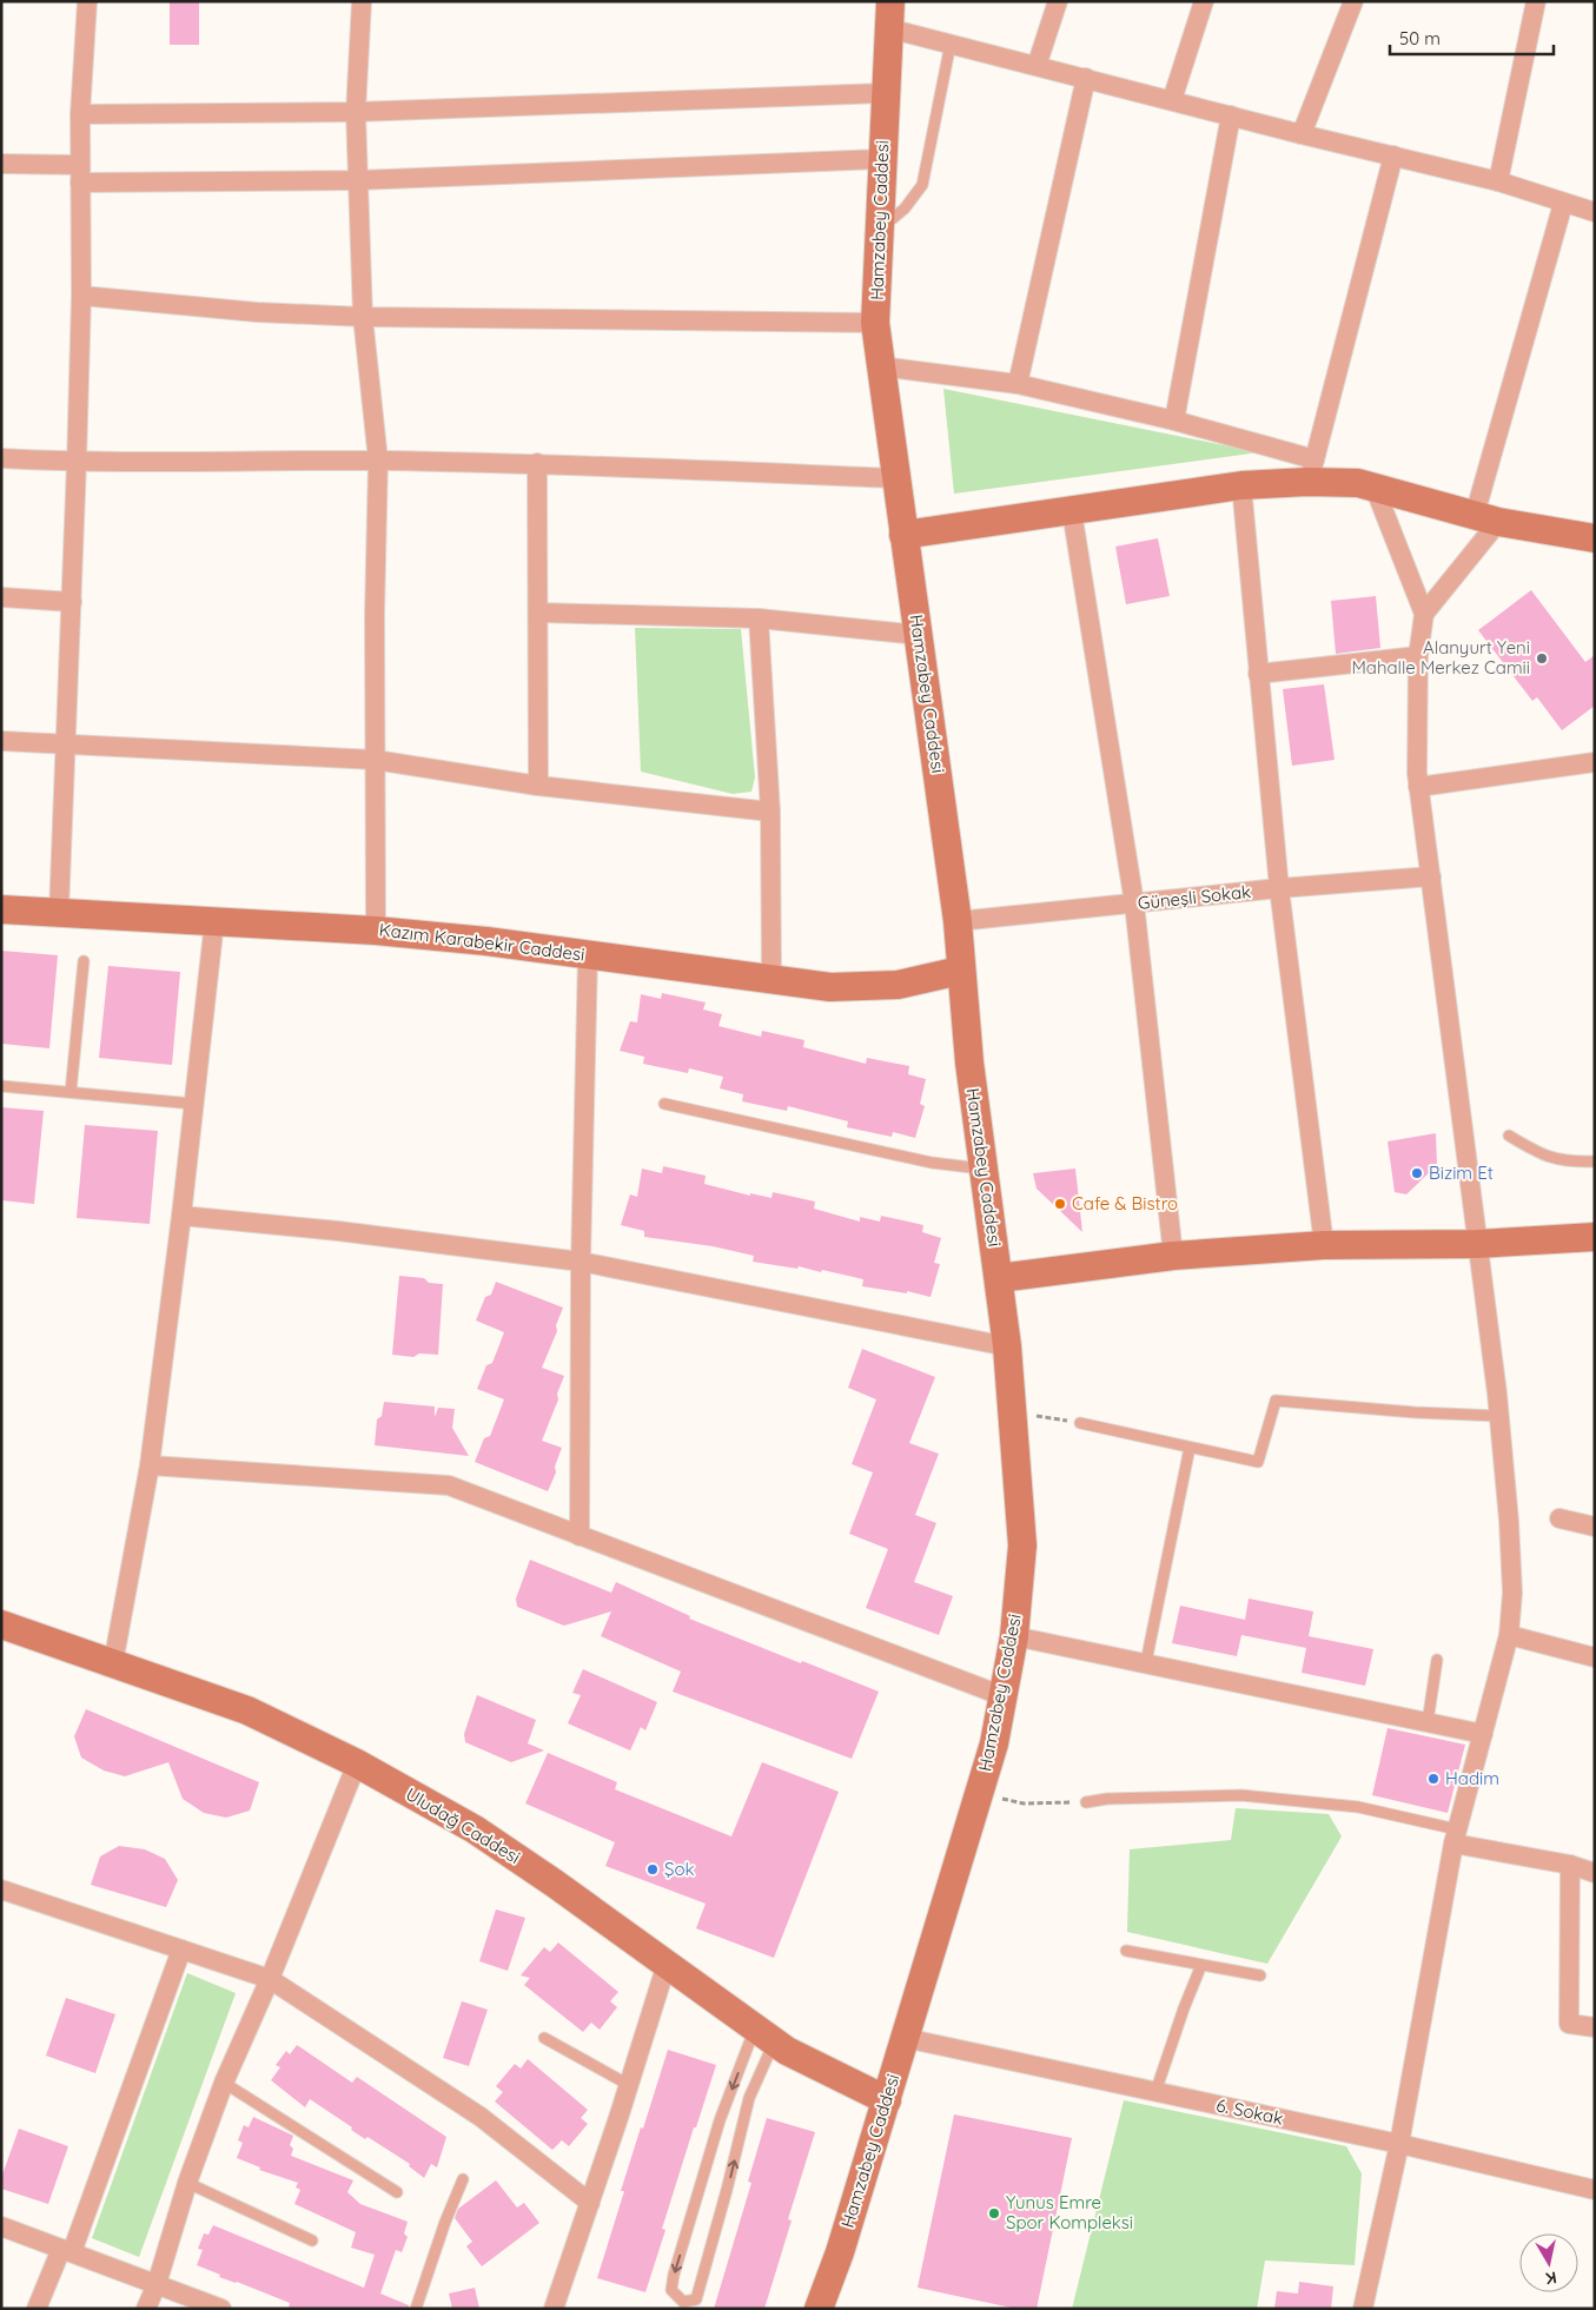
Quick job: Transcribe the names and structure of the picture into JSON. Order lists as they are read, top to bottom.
{
  "streets": {
    "street": [
      "Hamzabey Caddesi",
      "Güneşli Sokak",
      "Kazım Karabekir Caddesi",
      "Uludağ Caddesi",
      "6. Sokak"
    ]
  },
  "crossings": [
    ["Hamzabey Caddesi", "Güneşli Sokak"],
    ["Hamzabey Caddesi", "Kazım Karabekir Caddesi"],
    ["Hamzabey Caddesi", "Uludağ Caddesi"],
    ["Hamzabey Caddesi", "6. Sokak"]
  ],
  "places": [
    "Alanyurt Yeni Mahalle Merkez Camii",
    "Bizim Et",
    "Cafe & Bistro",
    "Hadim",
    "Şok",
    "Yunus Emre Spor Kompleksi"
  ],
  "scale_bar": "50 m",
  "north": "bottom"
}
